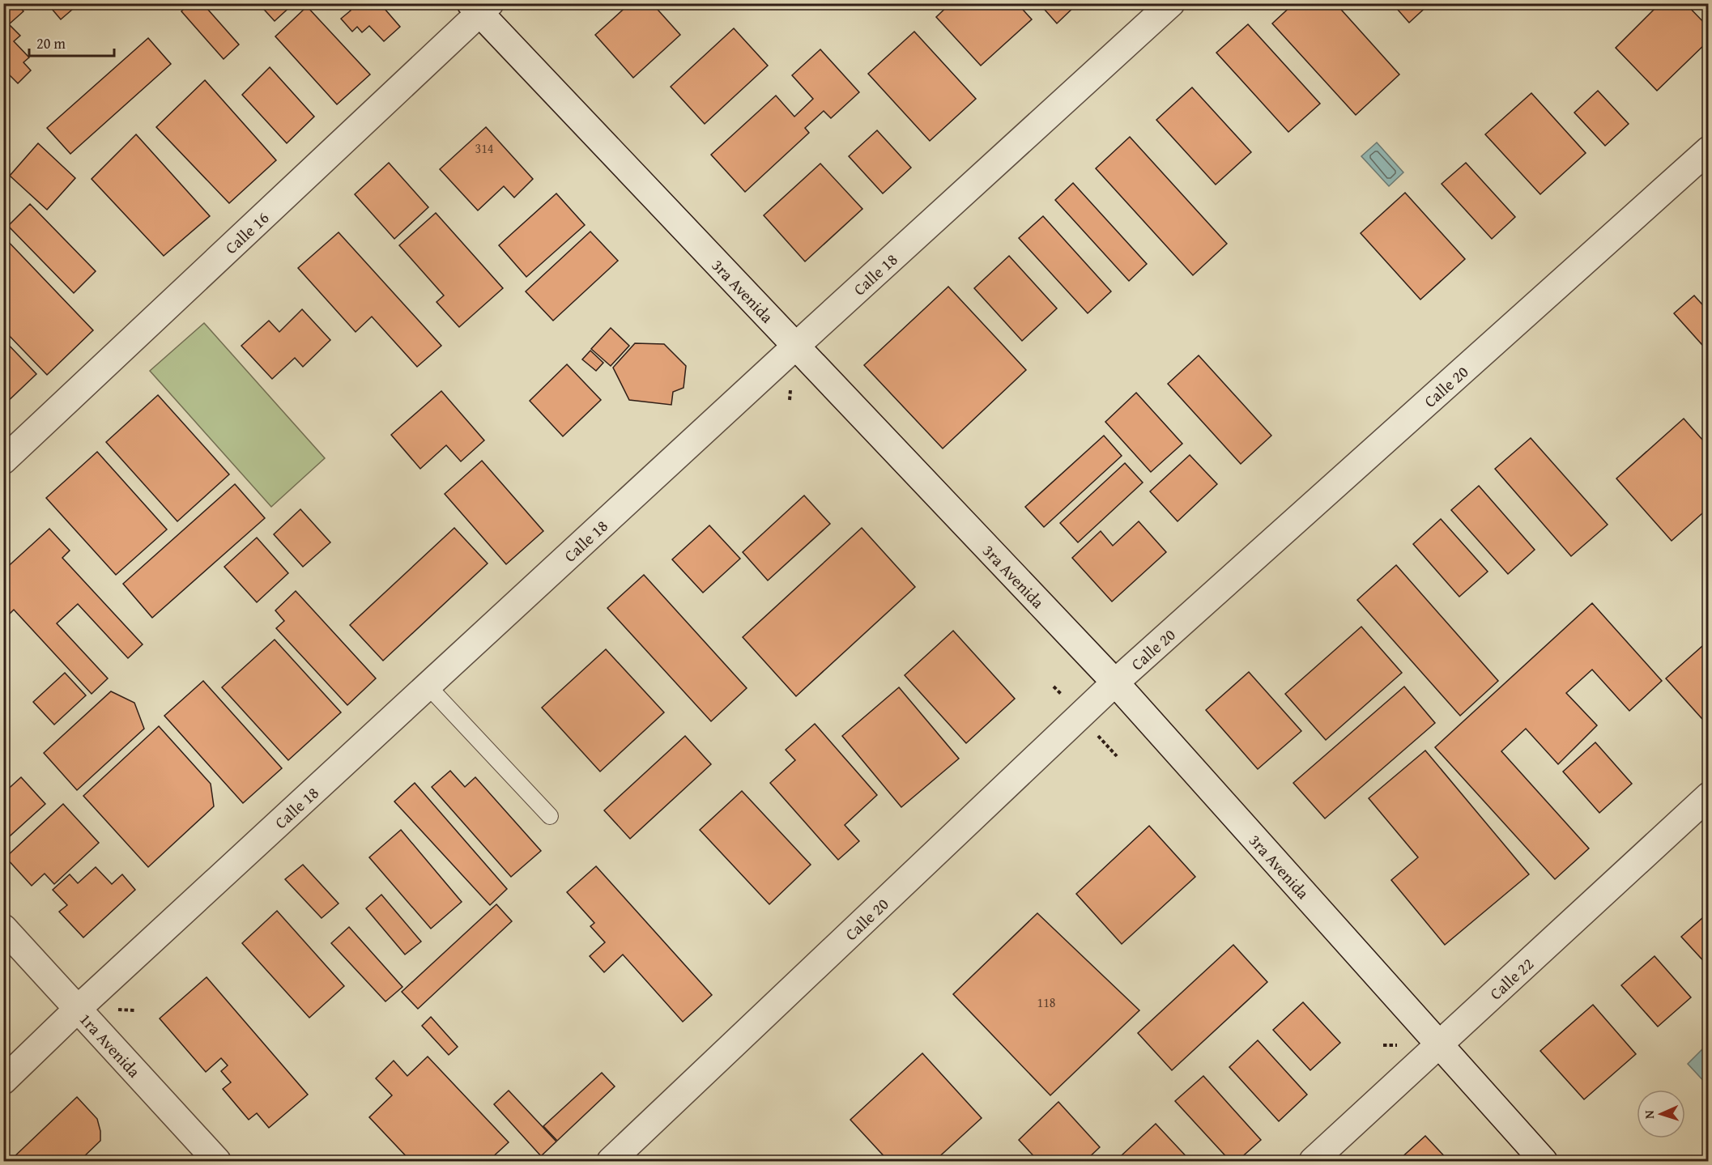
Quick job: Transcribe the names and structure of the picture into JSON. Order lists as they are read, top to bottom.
{
  "streets": {
    "street": [
      "Calle 16",
      "Calle 18",
      "3ra Avenida",
      "Calle 20",
      "Calle 22",
      "1ra Avenida"
    ]
  },
  "crossings": [
    ["Calle 16", "3ra Avenida"],
    ["Calle 18", "3ra Avenida"],
    ["Calle 18", "1ra Avenida"],
    ["3ra Avenida", "Calle 20"],
    ["3ra Avenida", "Calle 22"]
  ],
  "house_numbers": ["314", "118"],
  "scale_bar": "20 m",
  "north": "left"
}
